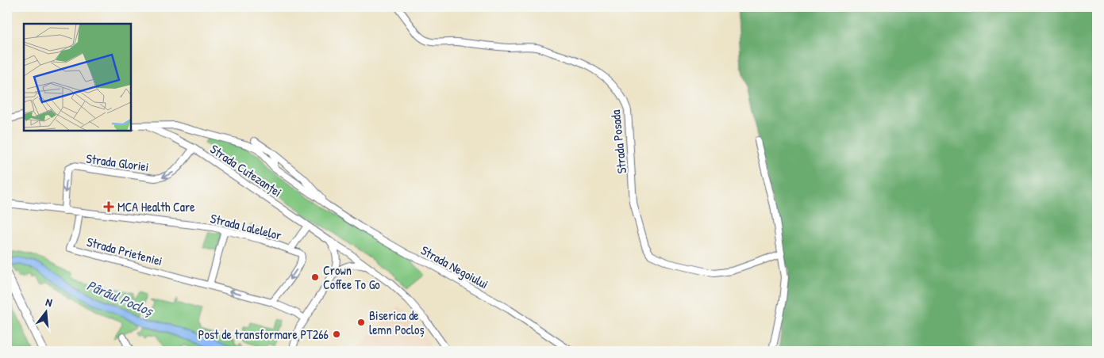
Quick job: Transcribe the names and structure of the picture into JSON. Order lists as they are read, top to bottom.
{
  "streets": {
    "street": [
      "Strada Posada",
      "Strada Gloriei",
      "Strada Cutezanței",
      "Strada Lalelelor",
      "Strada Prieteniei",
      "Strada Negoiului"
    ]
  },
  "crossings": [
    ["Strada Gloriei", "Strada Cutezanței"],
    ["Strada Gloriei", "Strada Lalelelor"],
    ["Strada Cutezanței", "Strada Lalelelor"],
    ["Strada Cutezanței", "Strada Negoiului"],
    ["Strada Lalelelor", "Strada Prieteniei"]
  ],
  "water": ["Pârâul Pocloș"],
  "places": {
    "health": ["MCA Health Care"],
    "other": ["Crown Coffee To Go", "Biserica de lemn Pocloș", "Post de transformare PT266"]
  },
  "north": "top"
}
